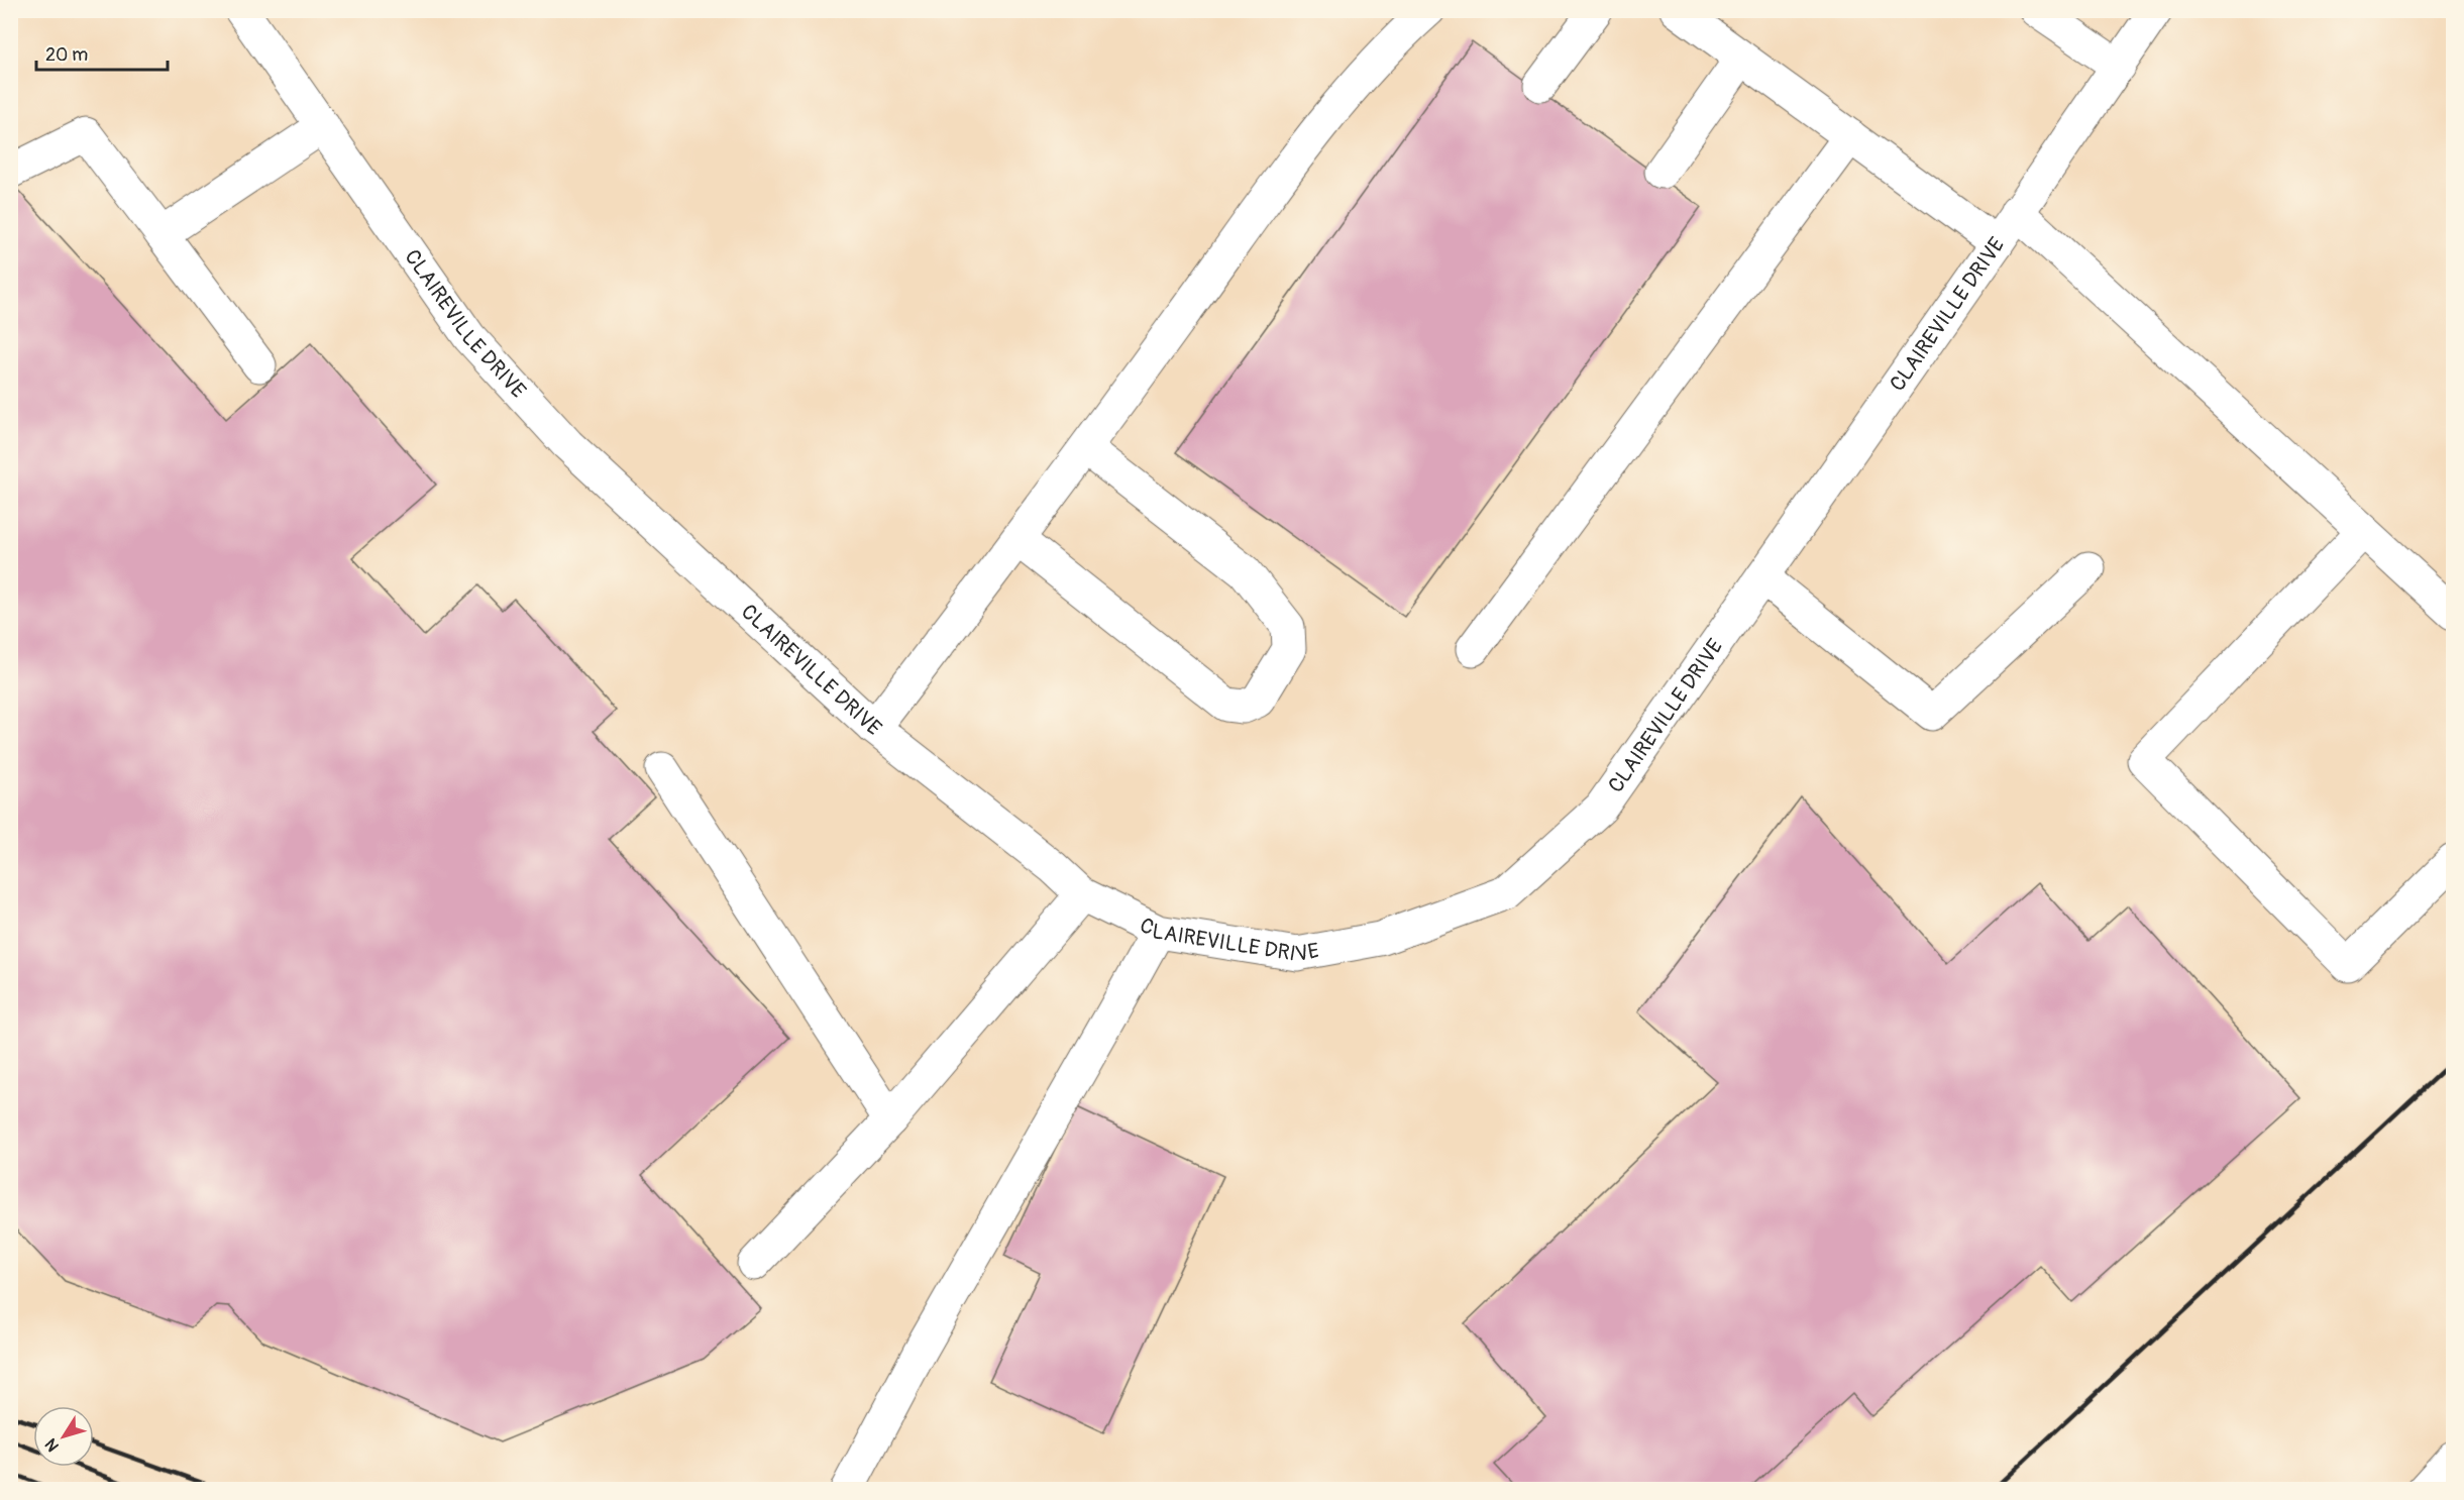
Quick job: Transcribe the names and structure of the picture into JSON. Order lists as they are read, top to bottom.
{
  "streets": {
    "main road": ["CLAIREVILLE DRIVE"]
  },
  "scale_bar": "20 m",
  "north": "bottom left"
}
